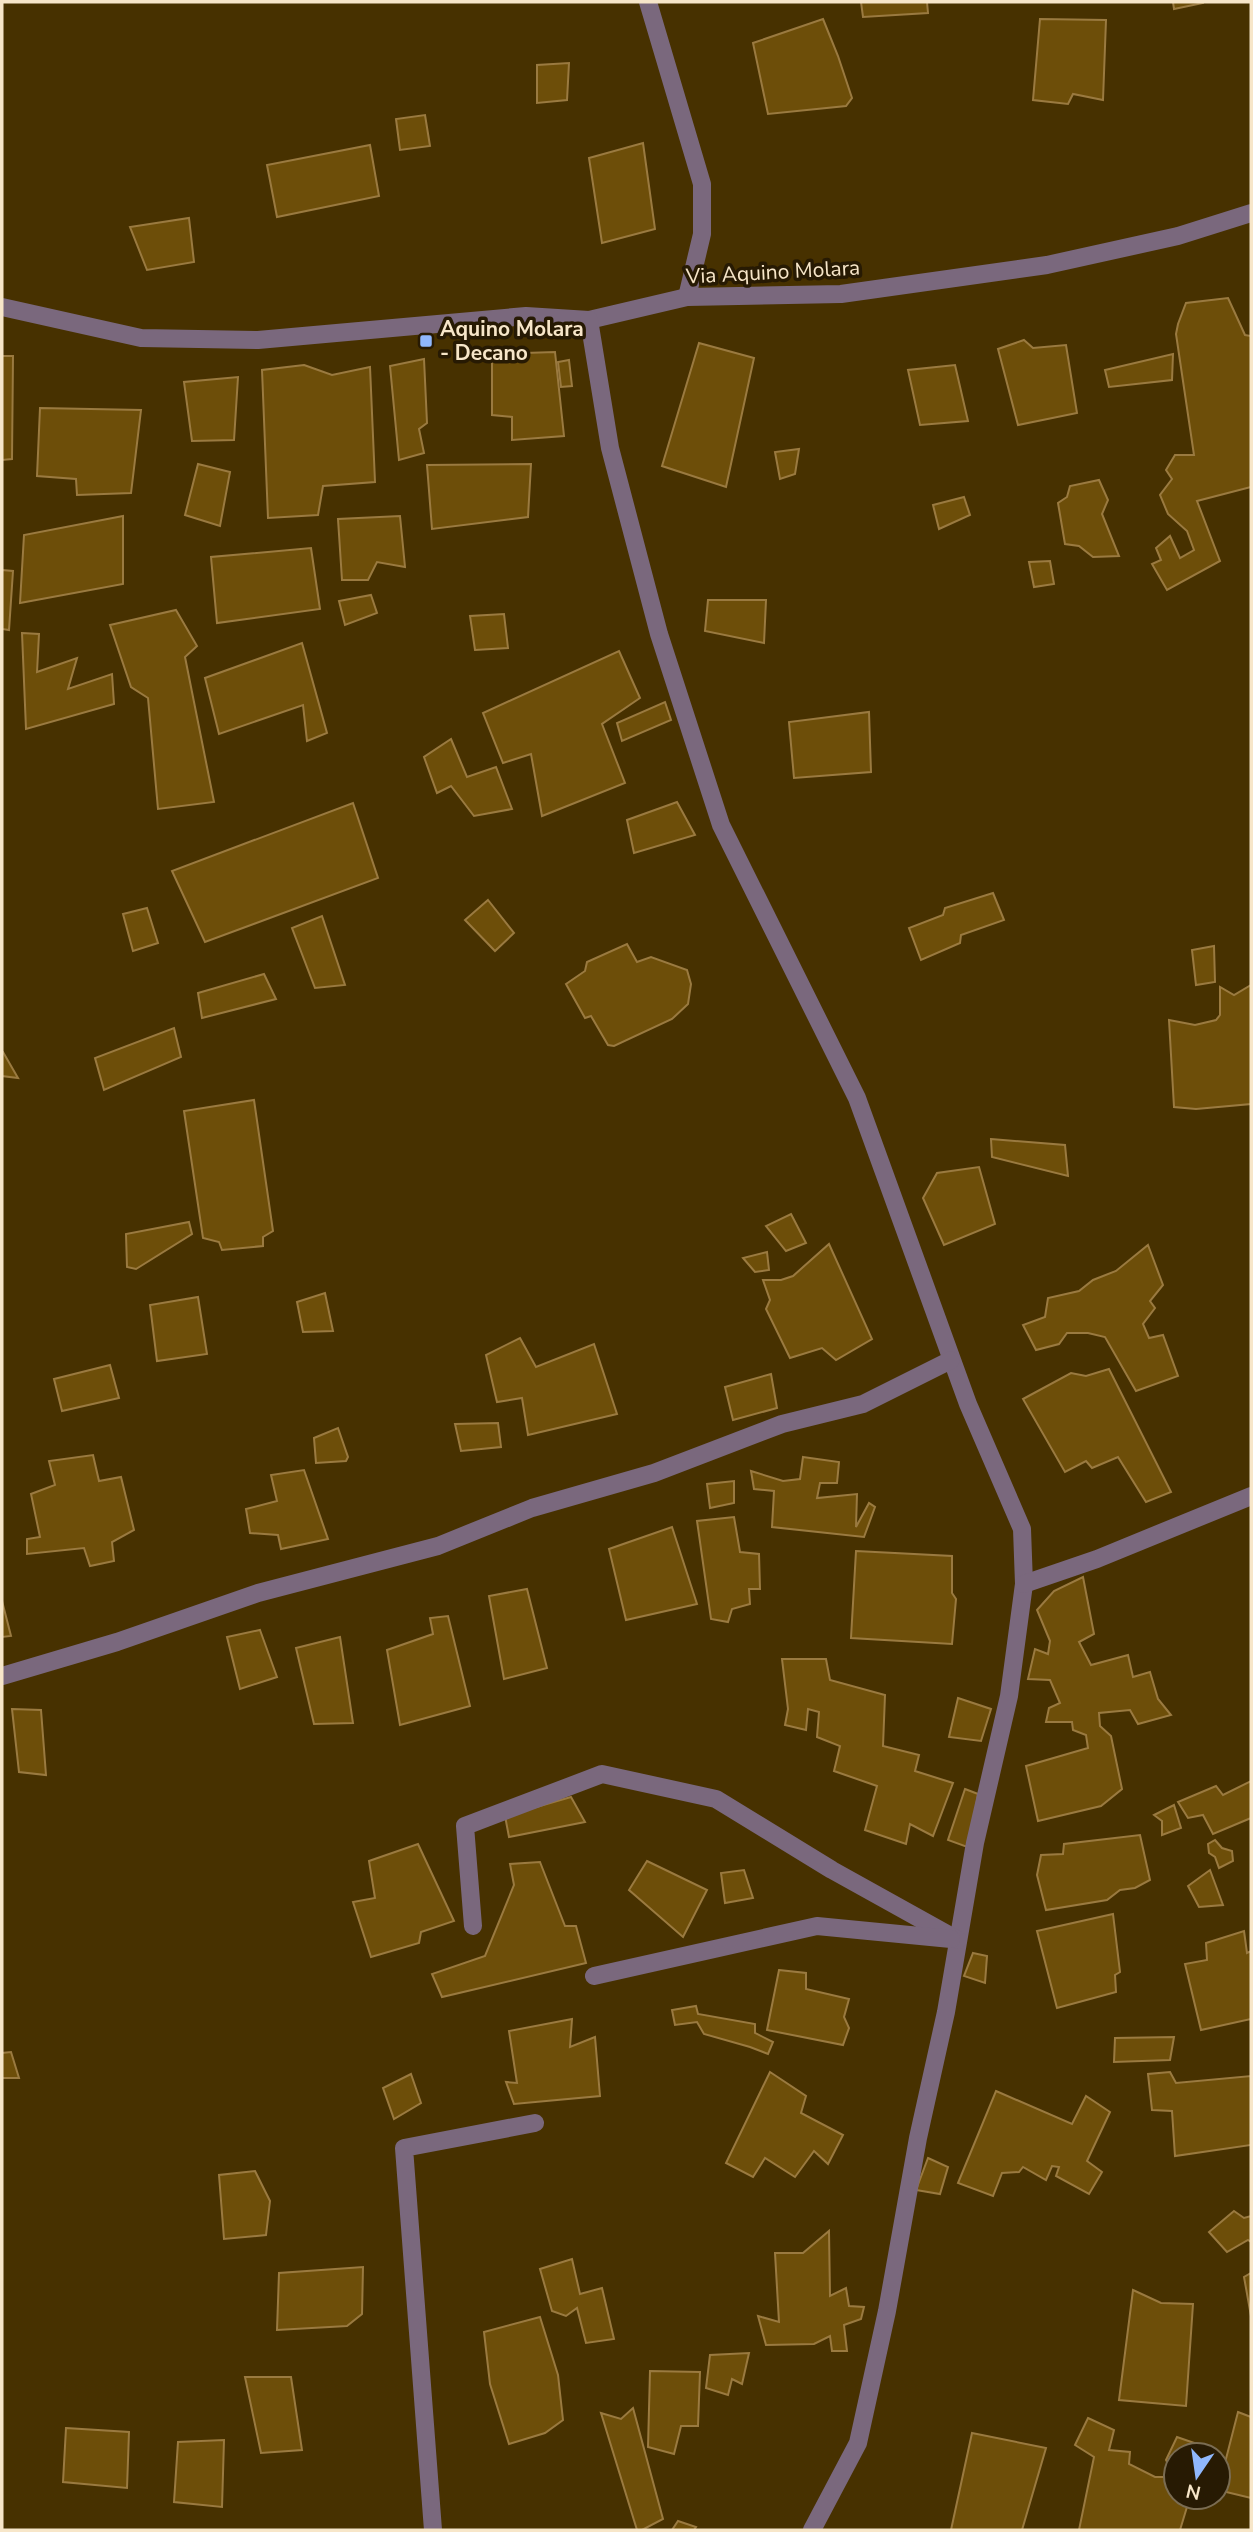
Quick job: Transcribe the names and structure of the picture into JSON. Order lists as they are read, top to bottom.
{
  "streets": {
    "street": ["Via Aquino Molara"]
  },
  "places": {
    "transit": ["Aquino Molara - Decano"]
  },
  "north": "bottom"
}
